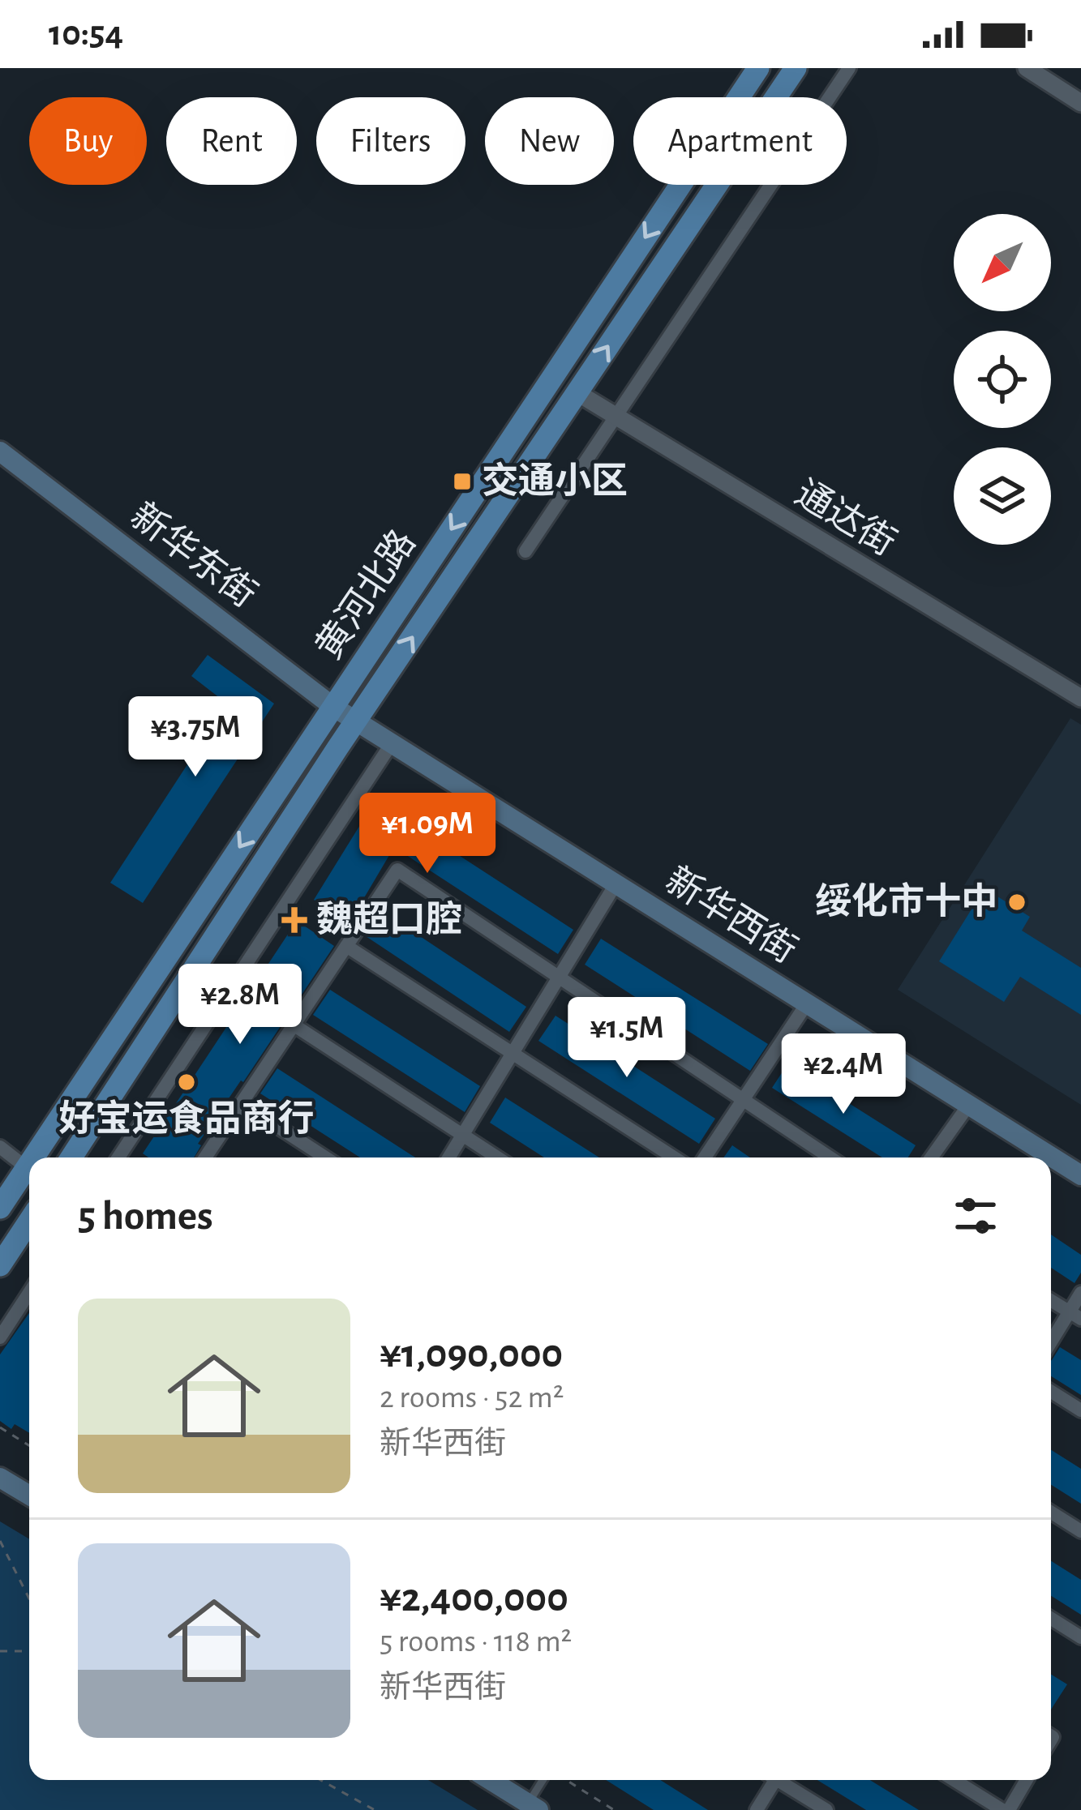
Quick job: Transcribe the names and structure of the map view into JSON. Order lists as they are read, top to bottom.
{
  "streets": {
    "main road": ["新华东街", "黄河北路", "新华西街"],
    "street": ["通达街"]
  },
  "crossings": [
    ["通达街", "黄河北路"],
    ["新华东街", "黄河北路"],
    ["新华东街", "新华西街"],
    ["黄河北路", "新华西街"]
  ],
  "places": {
    "transit": ["交通小区"],
    "other": ["绥化市十中", "好宝运食品商行"],
    "health": ["魏超口腔"]
  },
  "north": "bottom left",
  "page": {
    "status": "10:54",
    "chip": [
      "Buy",
      "Rent",
      "Filters",
      "New",
      "Apartment"
    ],
    "price": [
      "¥3.75M",
      "¥1.09M",
      "¥2.8M",
      "¥1.5M",
      "¥2.4M"
    ],
    "heading": "5 homes",
    "list": [
      {
        "name": "¥1,090,000",
        "note": "2 rooms · 52 m² · 新华西街"
      },
      {
        "name": "¥2,400,000",
        "note": "5 rooms · 118 m² · 新华西街"
      }
    ]
  }
}
